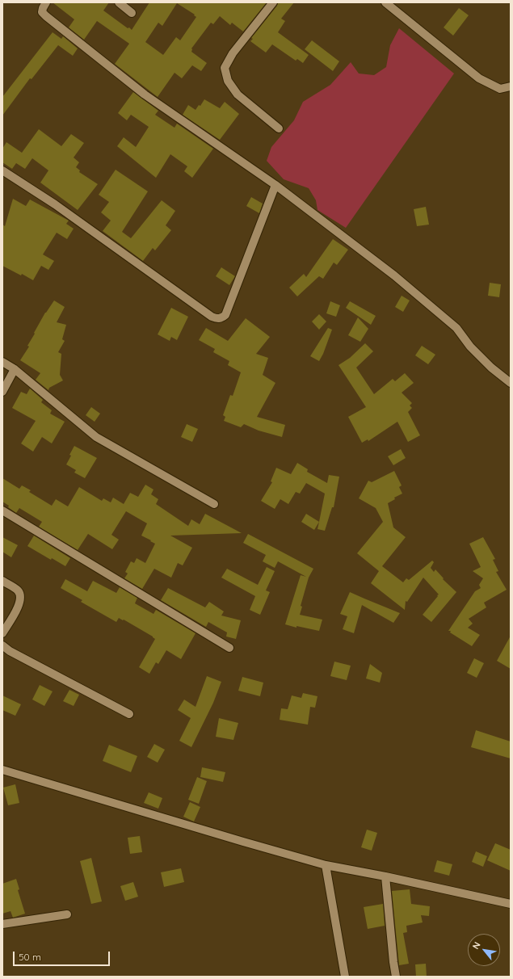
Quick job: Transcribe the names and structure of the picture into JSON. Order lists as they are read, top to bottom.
{
  "scale_bar": "50 m",
  "north": "top left"
}
